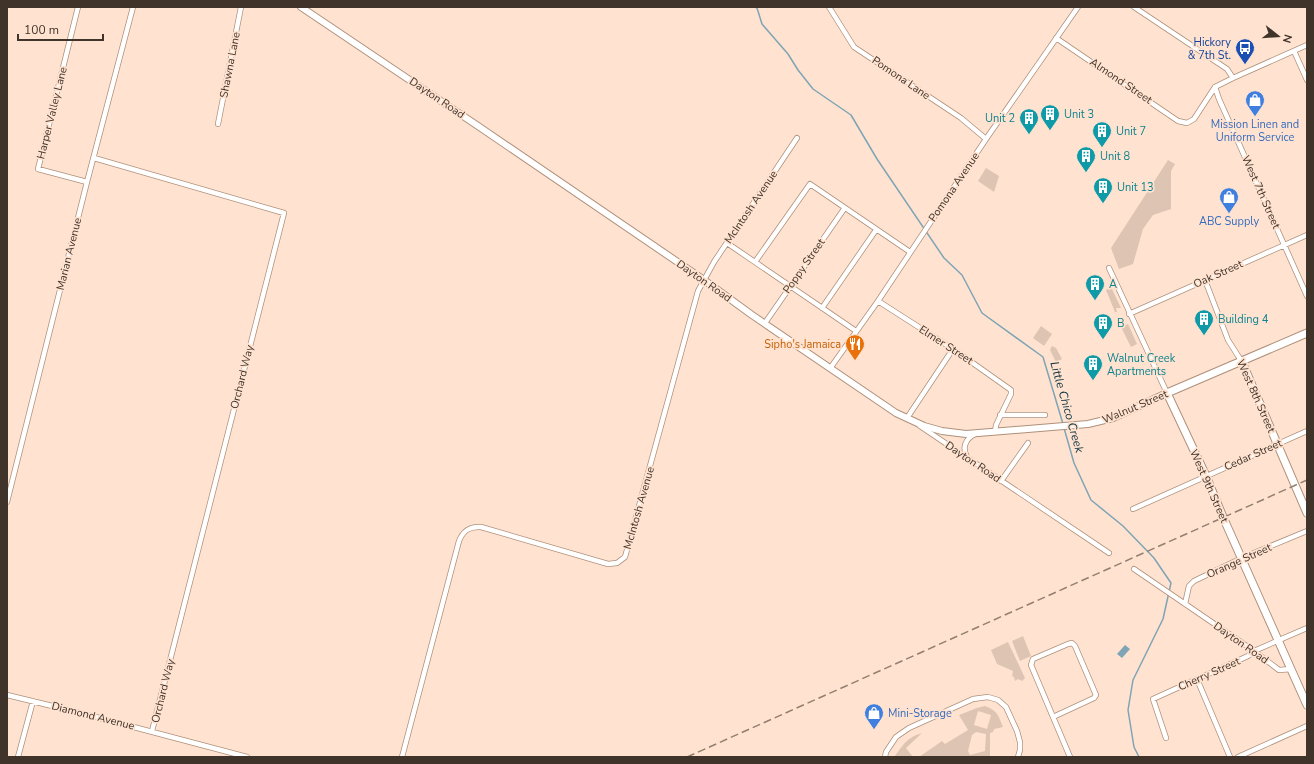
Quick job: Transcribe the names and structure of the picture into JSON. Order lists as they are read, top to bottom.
{
  "streets": {
    "main road": ["West 8th Street", "Walnut Street", "West 9th Street"],
    "street": [
      "Shawna Lane",
      "Pomona Lane",
      "Almond Street",
      "Dayton Road",
      "Harper Valley Lane",
      "Pomona Avenue",
      "West 7th Street",
      "McIntosh Avenue",
      "Marian Avenue",
      "Poppy Street",
      "Oak Street",
      "Elmer Street",
      "Orchard Way",
      "Cedar Street",
      "Orange Street",
      "Cherry Street",
      "Diamond Avenue"
    ]
  },
  "crossings": [
    ["Pomona Lane", "Pomona Avenue"],
    ["Almond Street", "Pomona Avenue"],
    ["Almond Street", "West 7th Street"],
    ["Dayton Road", "Pomona Avenue"],
    ["Dayton Road", "McIntosh Avenue"],
    ["Dayton Road", "Poppy Street"],
    ["Dayton Road", "Walnut Street"],
    ["Dayton Road", "West 9th Street"],
    ["Dayton Road", "Orange Street"],
    ["Dayton Road", "Cherry Street"],
    ["Harper Valley Lane", "Marian Avenue"],
    ["Pomona Avenue", "Elmer Street"],
    ["West 7th Street", "Oak Street"],
    ["Marian Avenue", "Orchard Way"],
    ["Oak Street", "West 8th Street"],
    ["Oak Street", "West 9th Street"],
    ["Orchard Way", "Diamond Avenue"],
    ["West 8th Street", "Walnut Street"],
    ["West 8th Street", "Cedar Street"],
    ["Walnut Street", "West 9th Street"],
    ["Cedar Street", "West 9th Street"],
    ["West 9th Street", "Orange Street"],
    ["West 9th Street", "Cherry Street"]
  ],
  "water": ["Little Chico Creek"],
  "places": {
    "bus stop": ["Hickory & 7th St."],
    "shop": ["Mission Linen and Uniform Service", "ABC Supply", "Mini-Storage"],
    "building": [
      "Unit 3",
      "Unit 2",
      "Unit 7",
      "Unit 8",
      "Unit 13",
      "A",
      "Building 4",
      "B",
      "Walnut Creek Apartments"
    ],
    "restaurant": ["Sipho's Jamaica"]
  },
  "scale_bar": "100 m",
  "north": "right"
}
